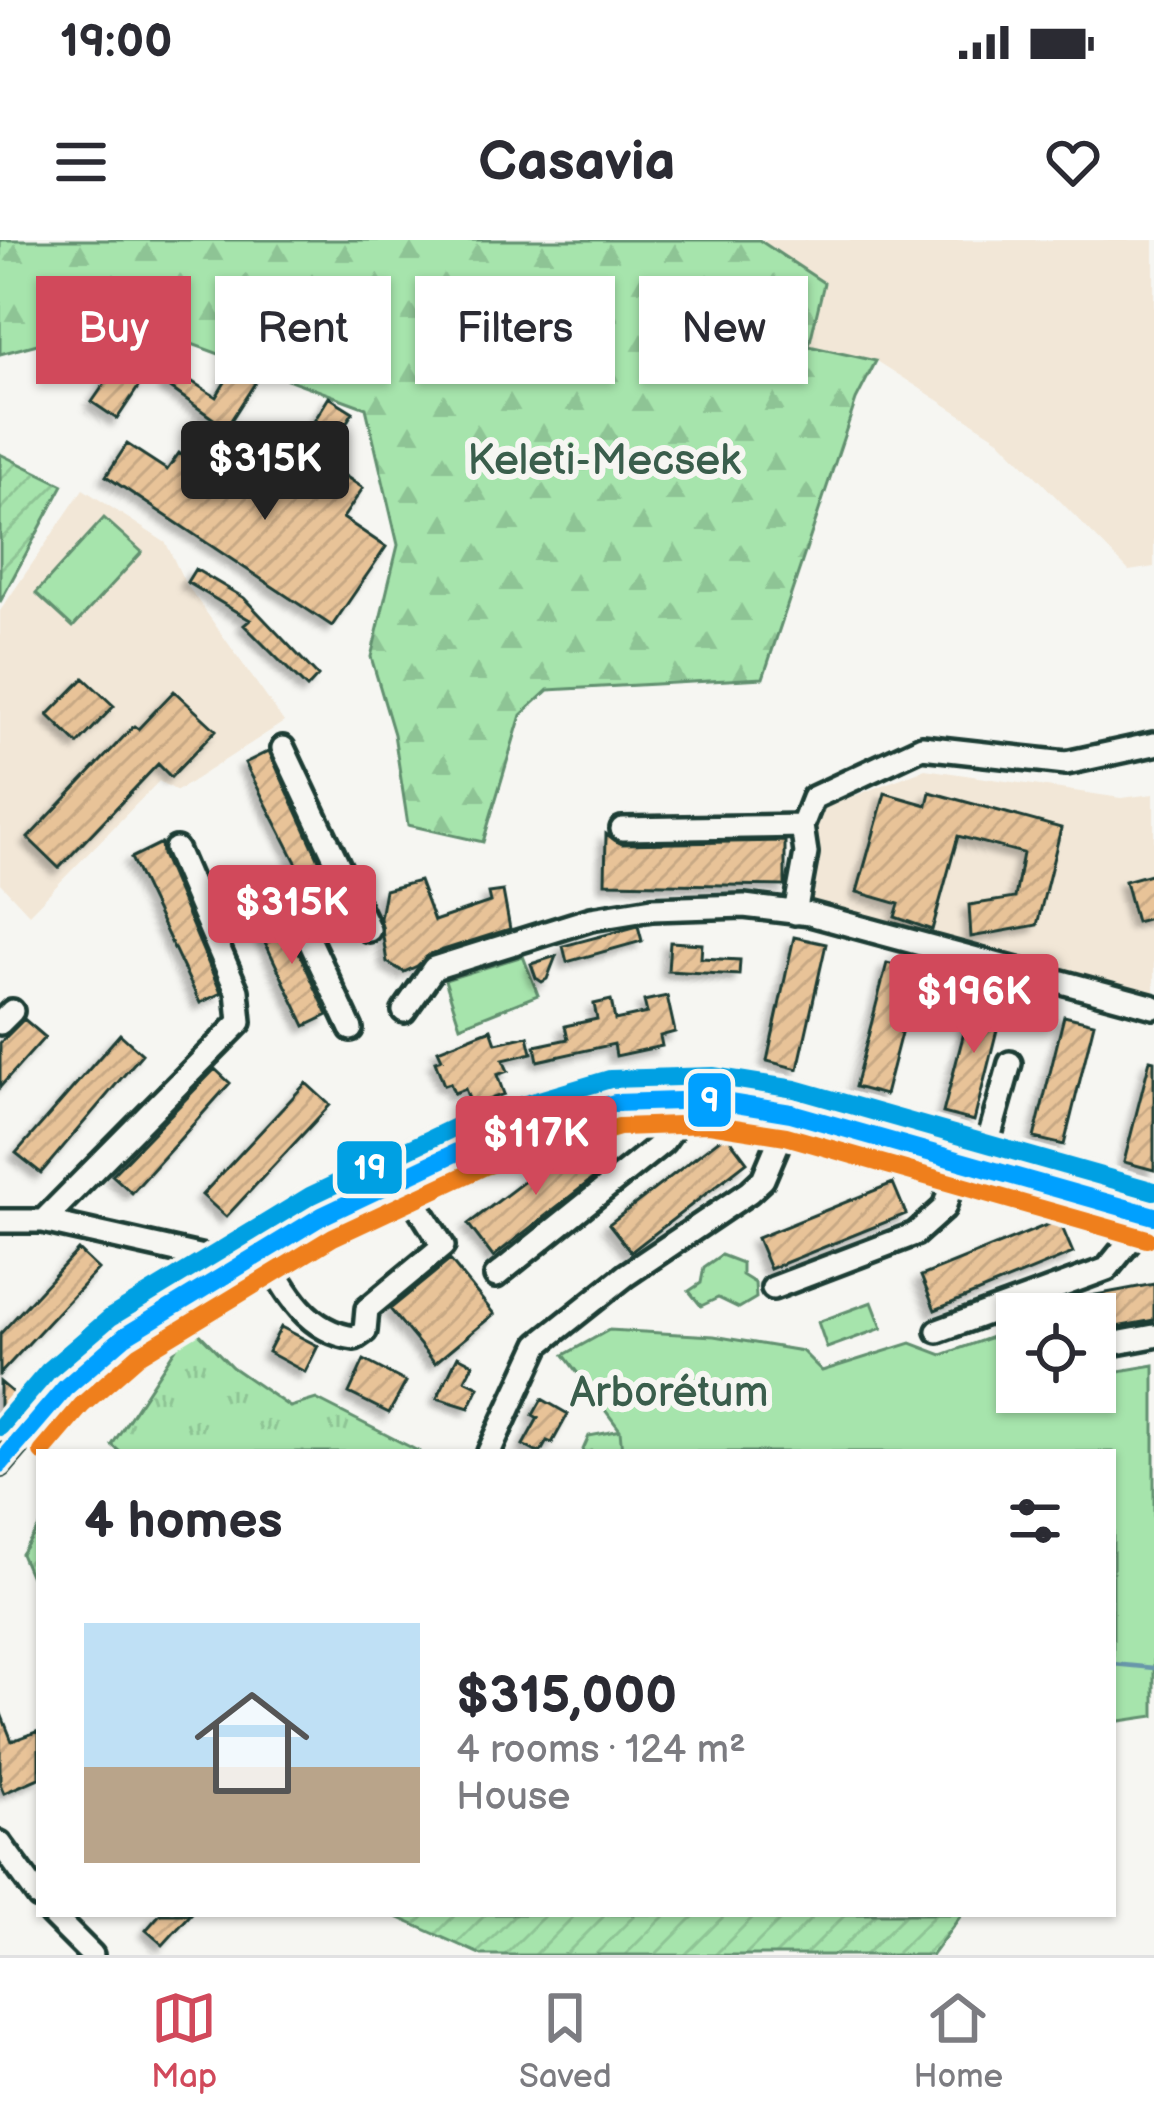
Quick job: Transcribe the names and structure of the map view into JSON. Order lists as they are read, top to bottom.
{
  "parks": ["Keleti-Mecsek", "Arborétum"],
  "lines": ["transit line 19", "transit line 9"],
  "page": {
    "status": "19:00",
    "header": "Casavia",
    "chip": [
      "Buy",
      "Rent",
      "Filters",
      "New"
    ],
    "price": [
      "$315K",
      "$315K",
      "$196K",
      "$117K"
    ],
    "heading": "4 homes",
    "list": [
      {
        "name": "$315,000",
        "note": "4 rooms · 124 m² · House"
      }
    ],
    "tabs": ["Map", "Saved", "Home"]
  }
}
